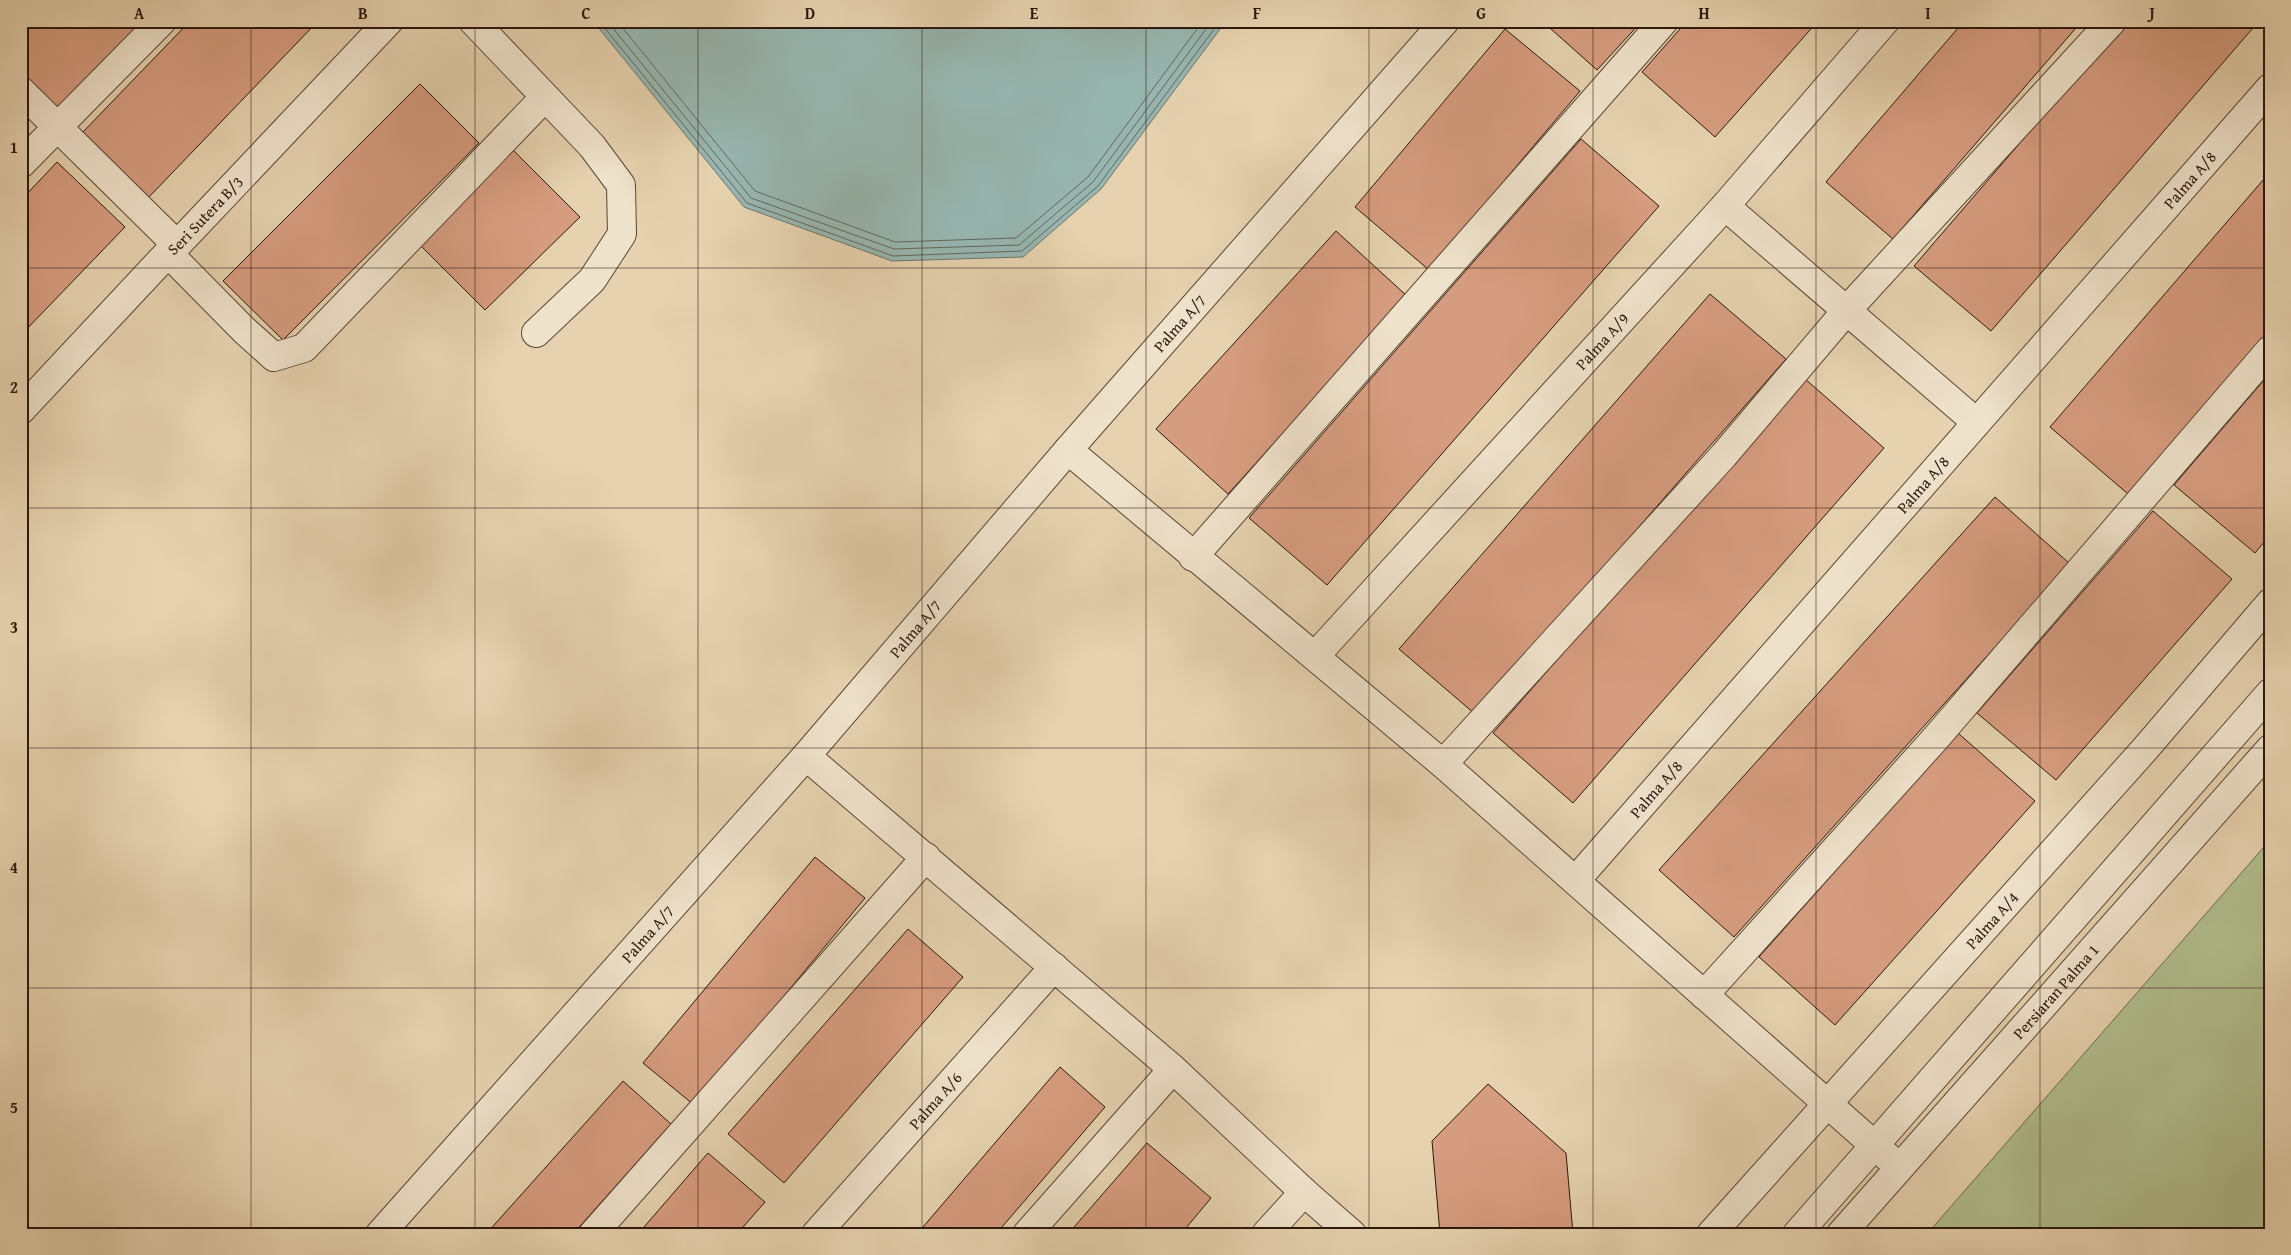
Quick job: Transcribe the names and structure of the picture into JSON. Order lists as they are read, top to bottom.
{
  "streets": {
    "street": [
      "Palma A/8",
      "Seri Sutera B/3",
      "Palma A/7",
      "Palma A/9",
      "Palma A/4",
      "Persiaran Palma 1",
      "Palma A/6"
    ]
  },
  "grid": {
    "columns": [
      "A",
      "B",
      "C",
      "D",
      "E",
      "F",
      "G",
      "H",
      "I",
      "J"
    ],
    "rows": [
      "1",
      "2",
      "3",
      "4",
      "5"
    ]
  }
}
